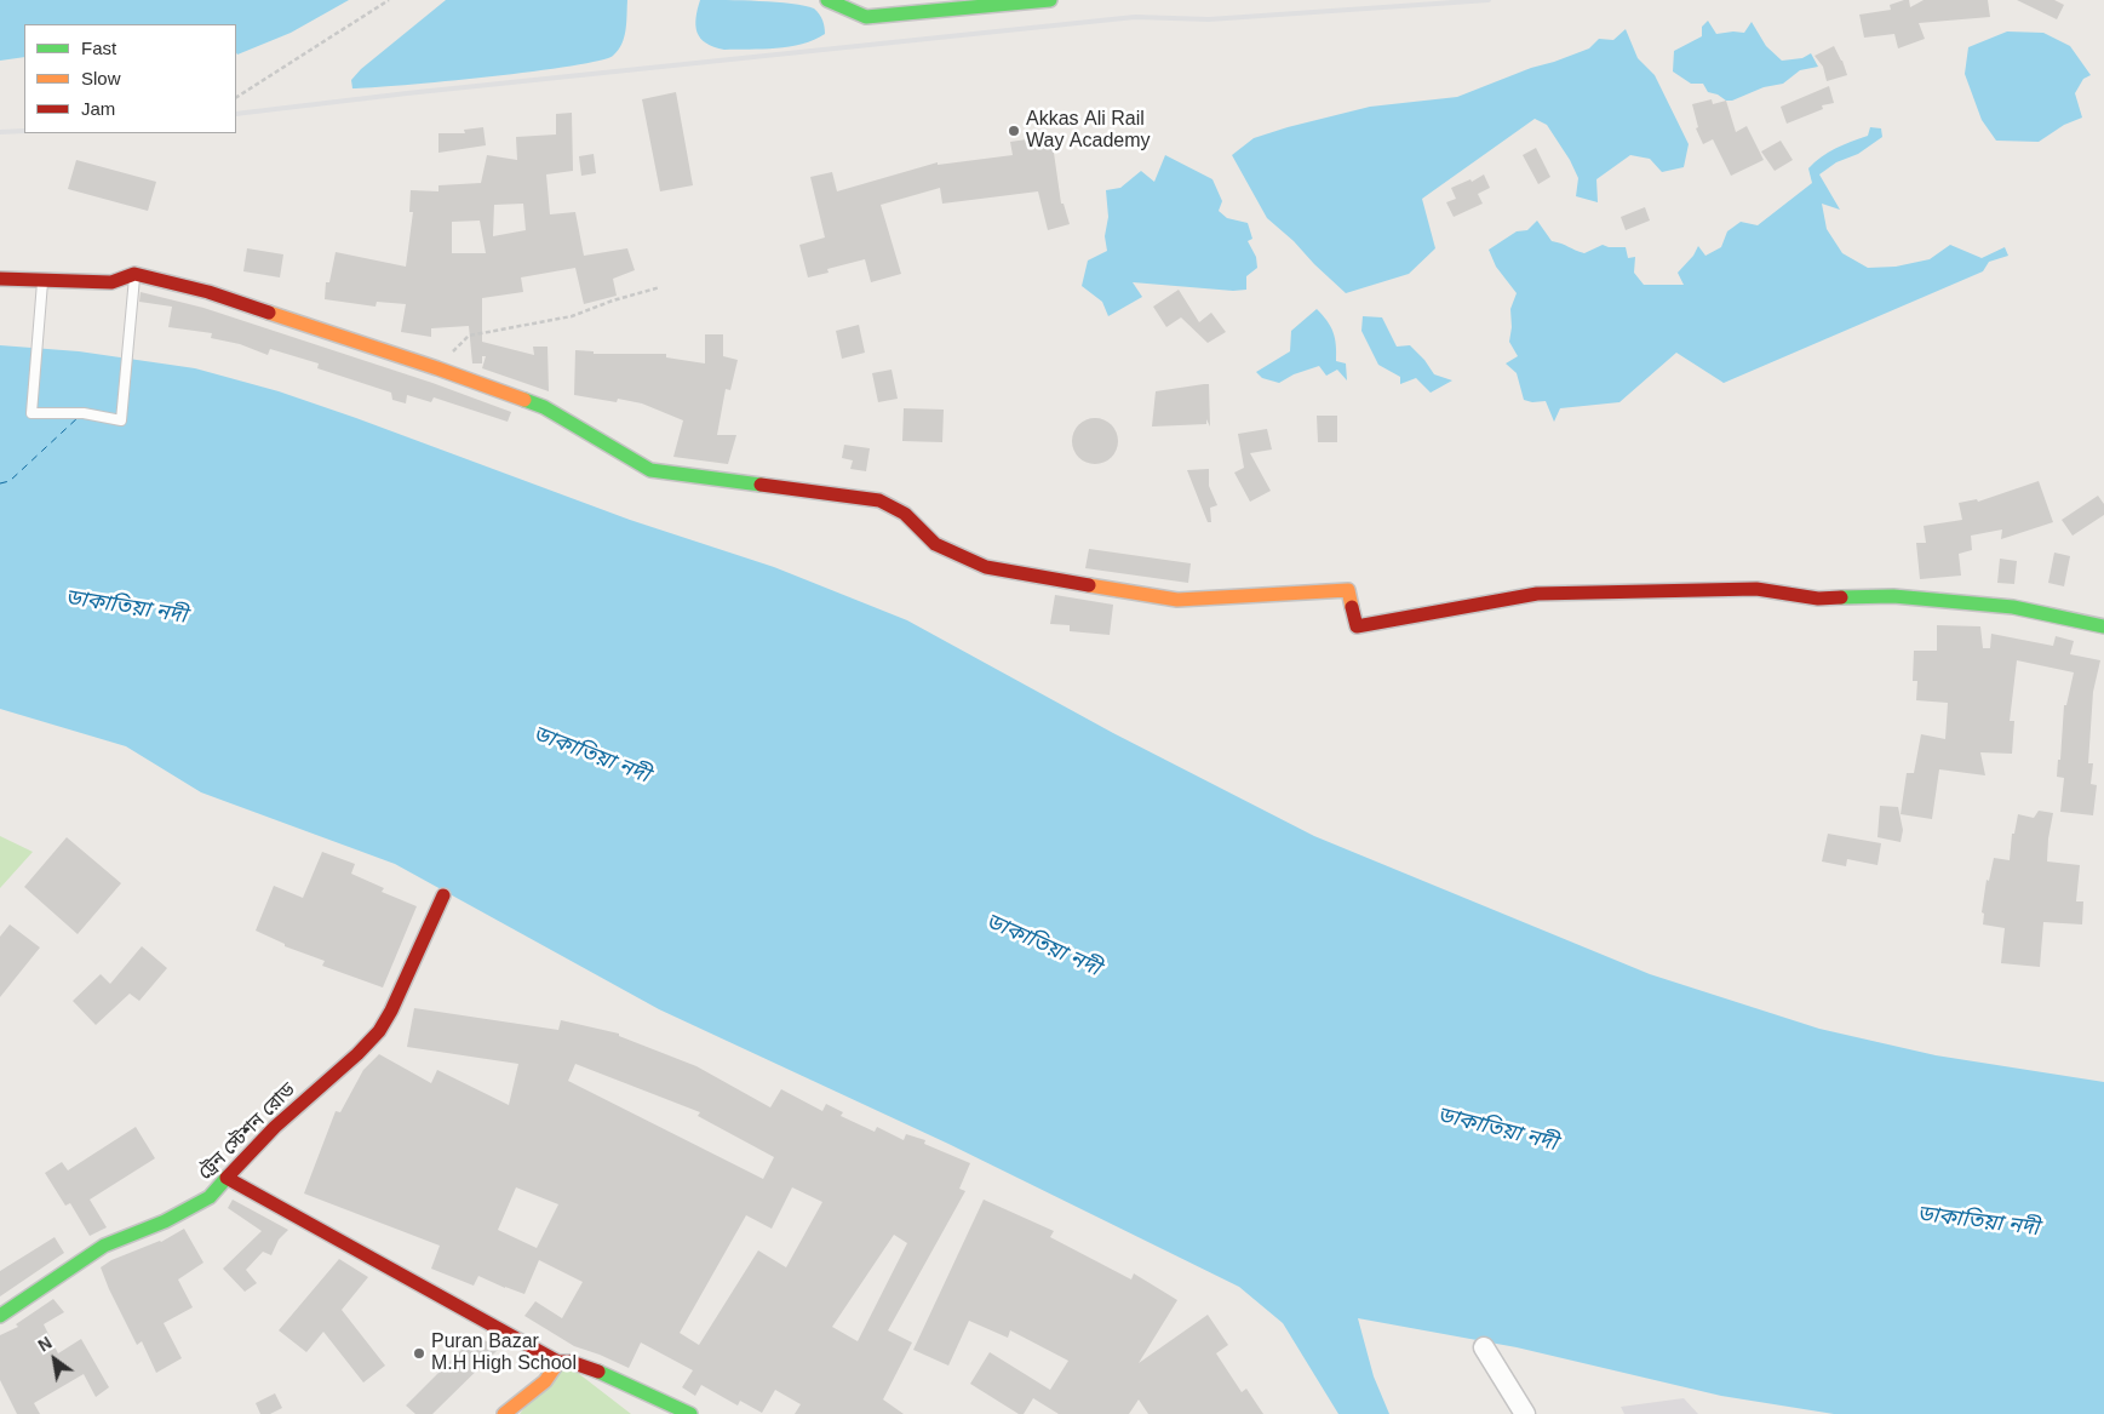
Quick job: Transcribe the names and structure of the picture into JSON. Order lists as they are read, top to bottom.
{
  "streets": {
    "street": ["ট্রেন স্টেশন রোড"]
  },
  "water": ["ডাকাতিয়া নদী"],
  "places": ["Akkas Ali Rail Way Academy", "Puran Bazar M.H High School"],
  "legend": ["Fast", "Slow", "Jam"],
  "north": "top left"
}
